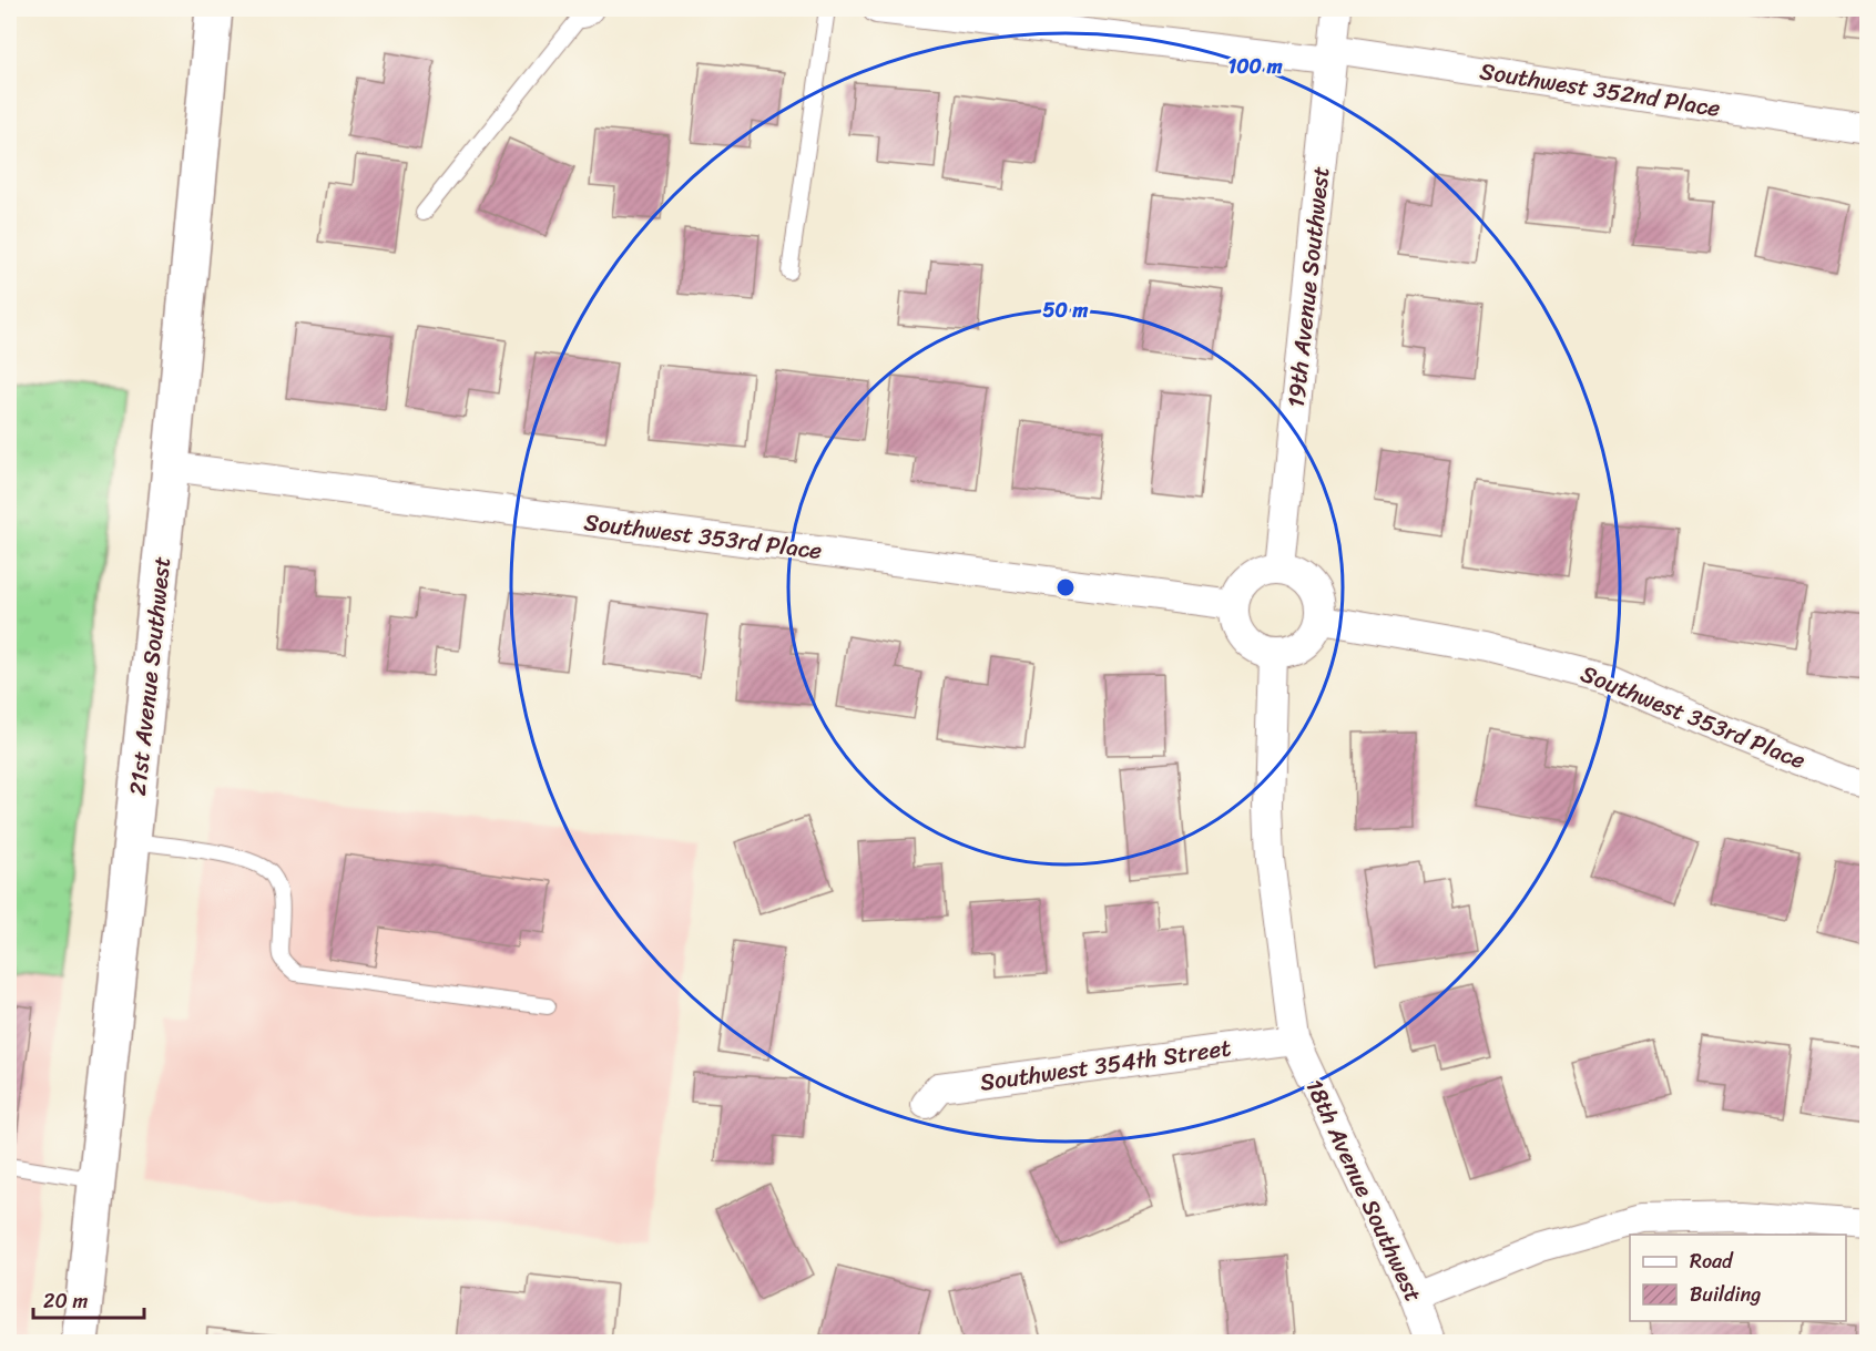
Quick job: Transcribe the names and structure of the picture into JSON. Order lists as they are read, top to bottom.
{
  "streets": {
    "main road": ["21st Avenue Southwest"],
    "street": [
      "Southwest 352nd Place",
      "19th Avenue Southwest",
      "Southwest 353rd Place",
      "Southwest 354th Street",
      "18th Avenue Southwest"
    ]
  },
  "crossings": [
    ["Southwest 352nd Place", "19th Avenue Southwest"],
    ["19th Avenue Southwest", "Southwest 353rd Place"],
    ["Southwest 353rd Place", "21st Avenue Southwest"],
    ["Southwest 354th Street", "18th Avenue Southwest"]
  ],
  "legend": ["Road", "Building"],
  "scale_bar": "20 m",
  "rings": ["100 m", "50 m"]
}
